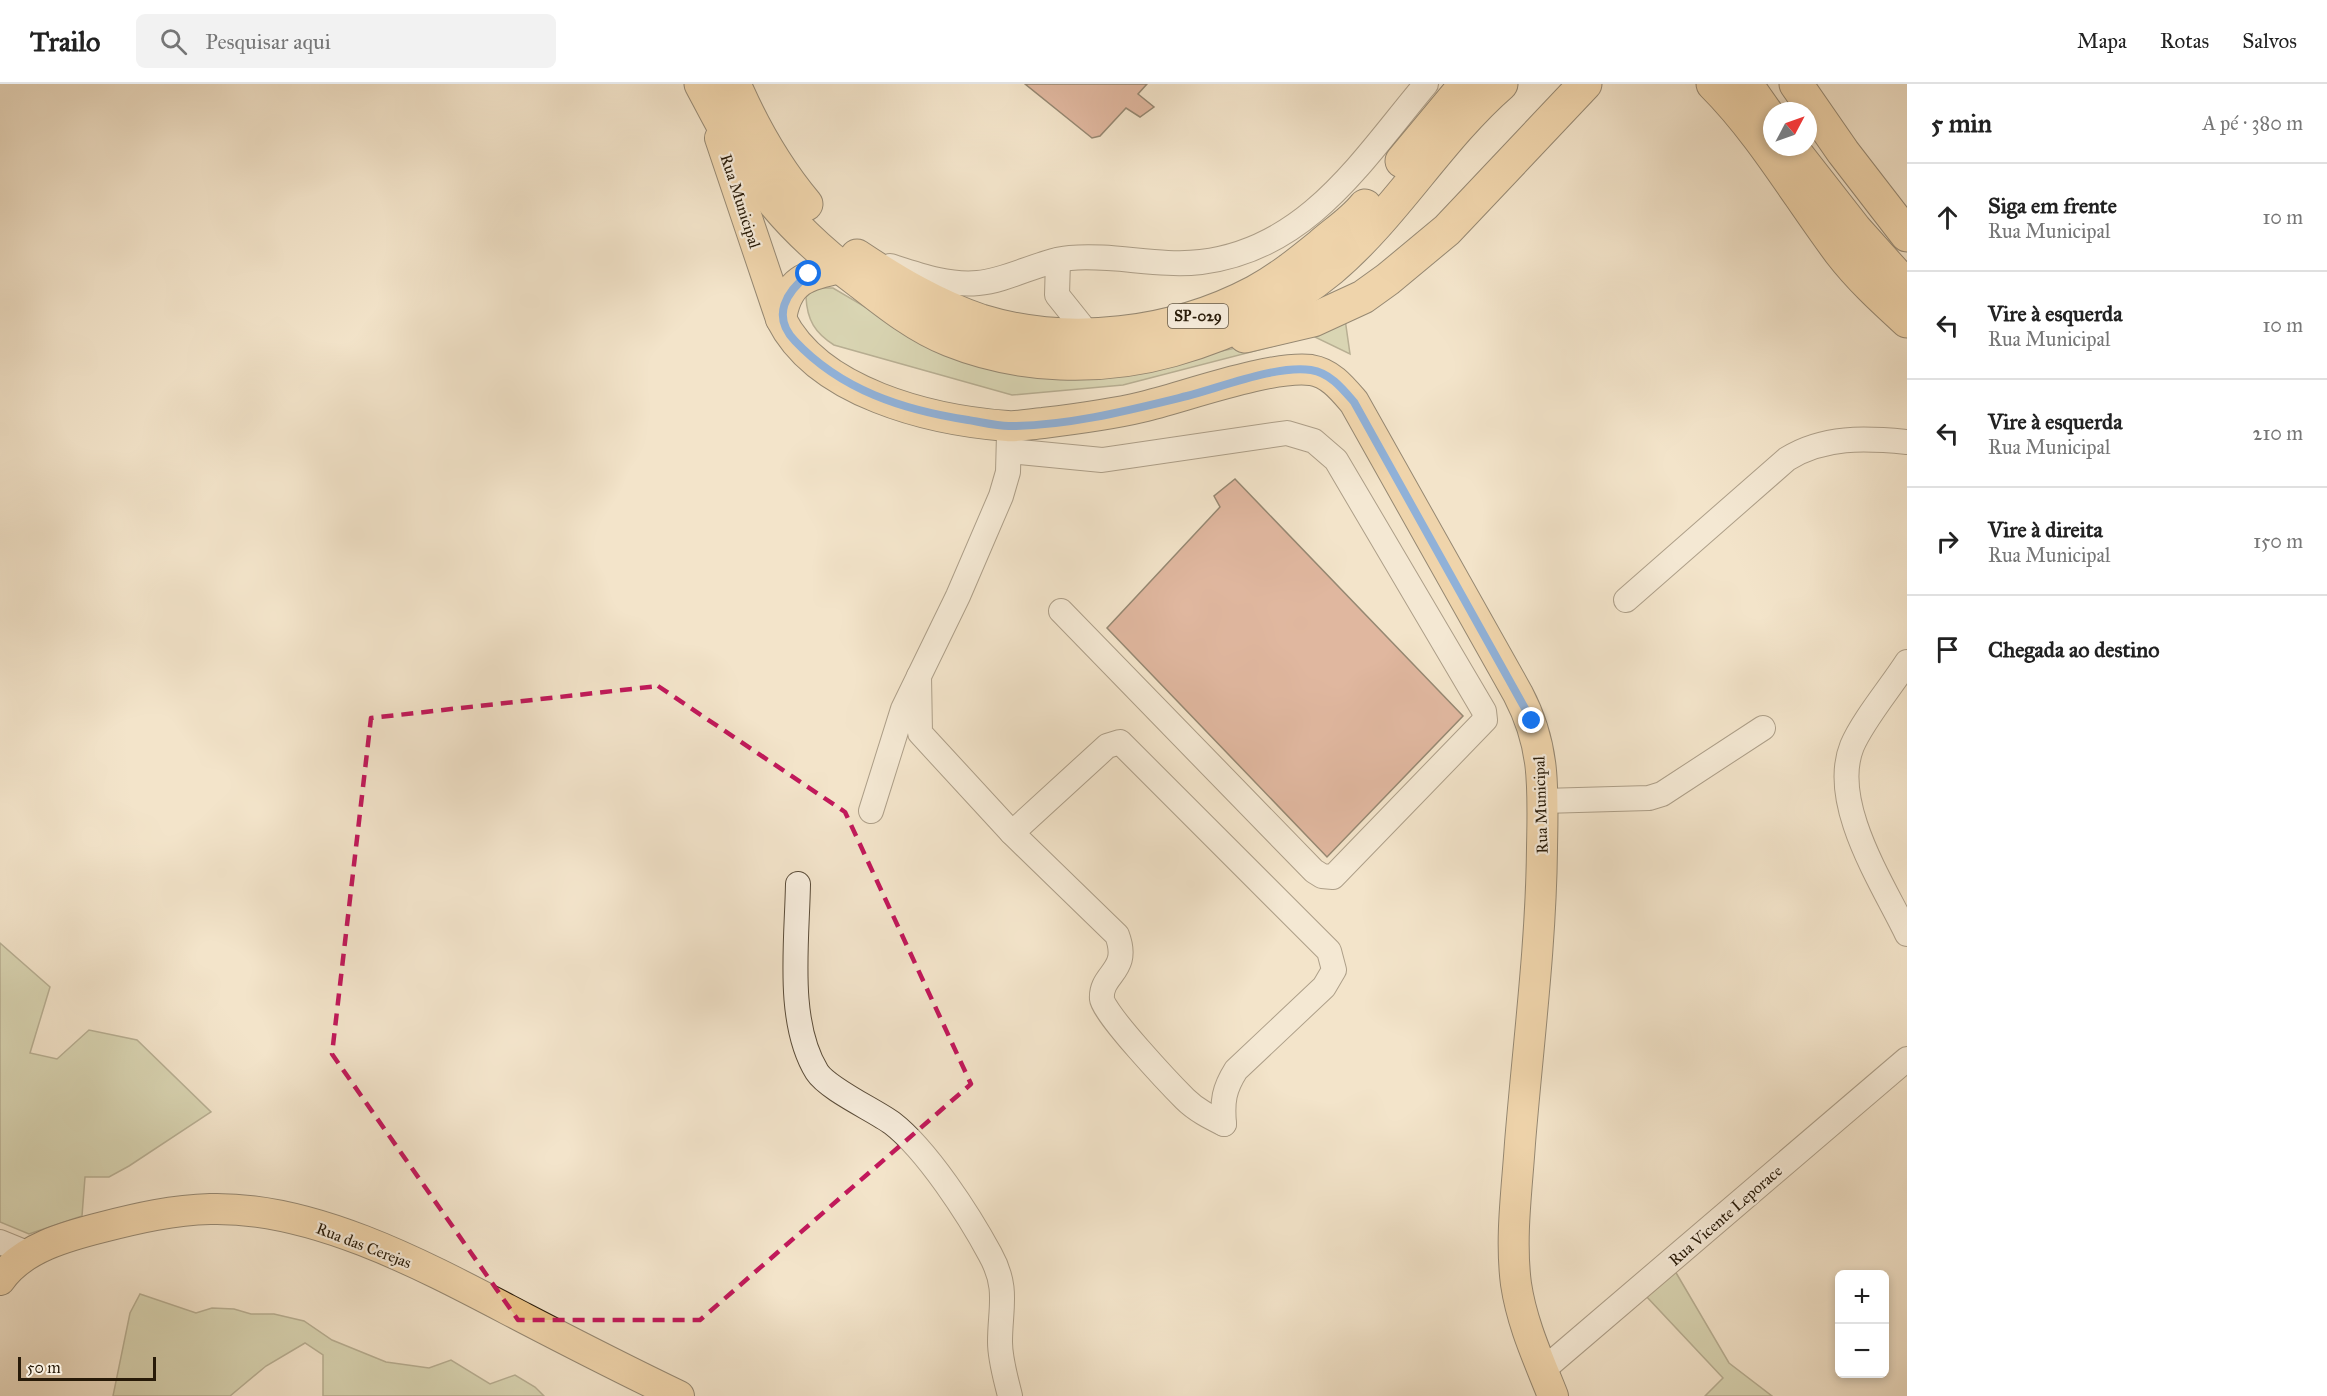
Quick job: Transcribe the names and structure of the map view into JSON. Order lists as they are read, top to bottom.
{
  "streets": {
    "highway": ["SP-029"],
    "main road": ["Rua Municipal", "Rua das Cerejas"],
    "street": ["Rua Vicente Leporace"]
  },
  "crossings": [
    ["Rua Municipal", "SP-029"],
    ["Rua Municipal", "Rua Vicente Leporace"]
  ],
  "scale_bar": "50 m",
  "north": "top right",
  "page": {
    "header": "Trailo",
    "search": "Pesquisar aqui",
    "nav": ["Mapa", "Rotas", "Salvos"],
    "heading": ["5 min", "A pé · 380 m"],
    "list": [
      ["Siga em frente", "Rua Municipal", "10 m"],
      ["Vire à esquerda", "Rua Municipal", "10 m"],
      ["Vire à esquerda", "Rua Municipal", "210 m"],
      ["Vire à direita", "Rua Municipal", "150 m"],
      "Chegada ao destino"
    ],
    "map_buttons": ["+", "−"],
    "scale": "50 m"
  }
}
